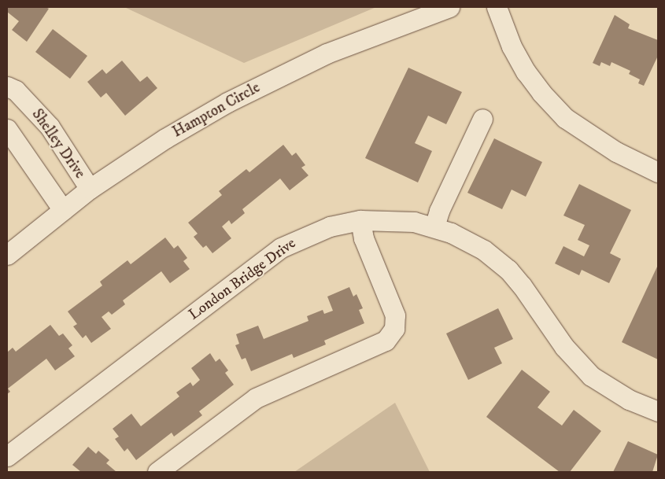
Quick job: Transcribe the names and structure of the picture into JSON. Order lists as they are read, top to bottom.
{
  "streets": {
    "street": ["Hampton Circle", "Shelley Drive", "London Bridge Drive"]
  },
  "crossings": [
    ["Hampton Circle", "Shelley Drive"]
  ]
}
